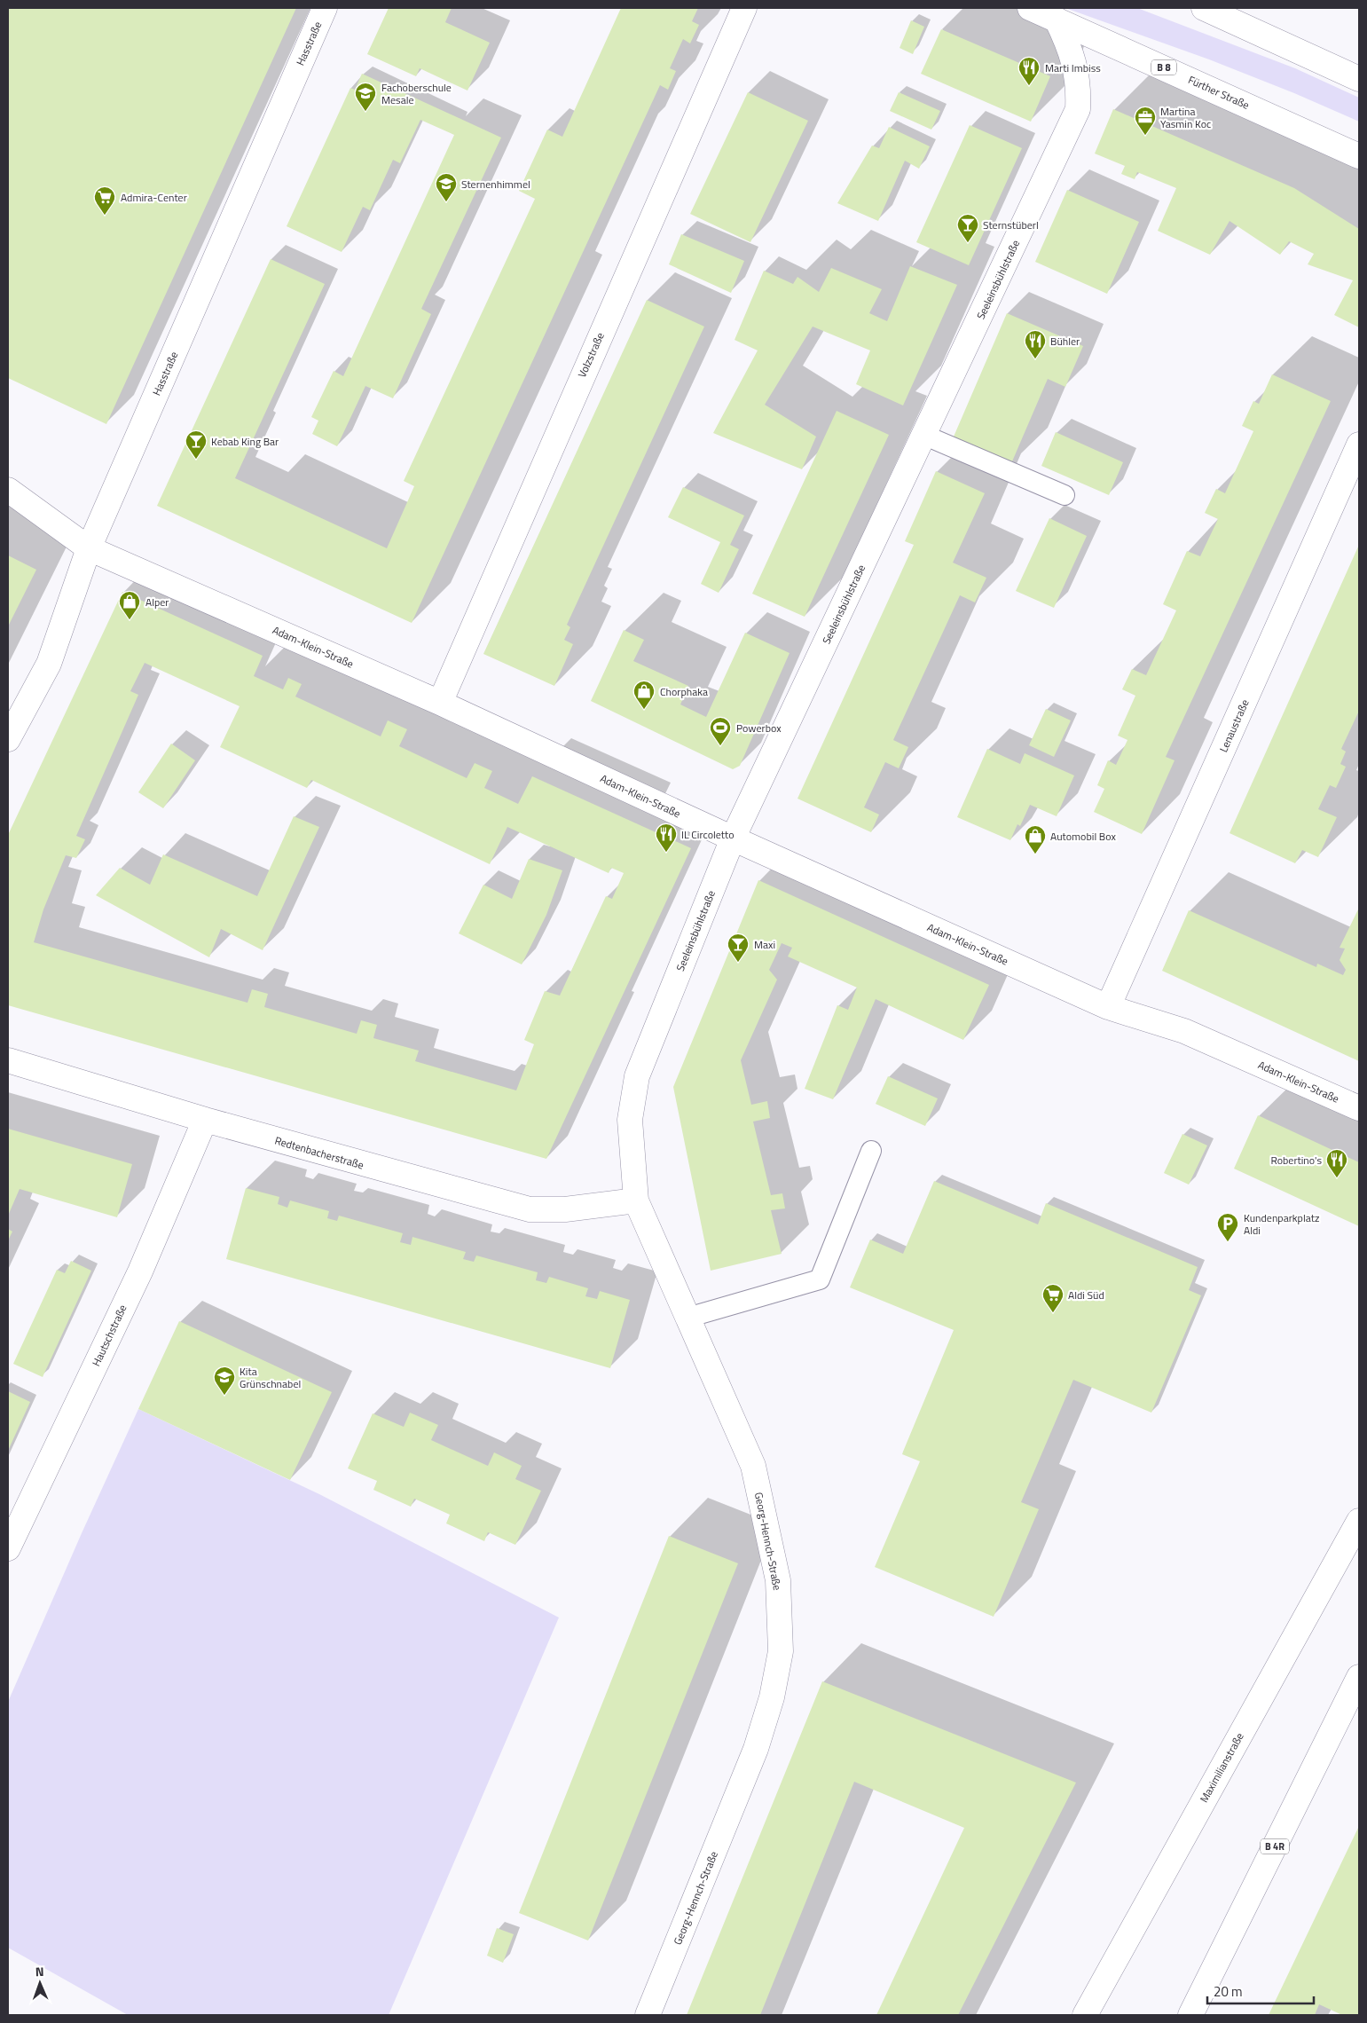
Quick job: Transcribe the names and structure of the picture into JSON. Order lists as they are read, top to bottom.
{
  "streets": {
    "street": [
      "Hasstraße",
      "B 8",
      "Fürther Straße",
      "Seeleinsbühlstraße",
      "Volzstraße",
      "Adam-Klein-Straße",
      "Lenaustraße",
      "Redtenbacherstraße",
      "Hautschstraße",
      "Georg-Hennch-Straße",
      "Maximilianstraße",
      "B 4R"
    ]
  },
  "crossings": [
    ["Hasstraße", "Adam-Klein-Straße"],
    ["Fürther Straße", "Seeleinsbühlstraße"],
    ["Seeleinsbühlstraße", "Adam-Klein-Straße"],
    ["Seeleinsbühlstraße", "Redtenbacherstraße"],
    ["Seeleinsbühlstraße", "Georg-Hennch-Straße"],
    ["Volzstraße", "Adam-Klein-Straße"],
    ["Adam-Klein-Straße", "Lenaustraße"],
    ["Redtenbacherstraße", "Hautschstraße"],
    ["Redtenbacherstraße", "Georg-Hennch-Straße"]
  ],
  "places": {
    "restaurant": [
      "Marti Imbiss",
      "Bühler",
      "IL Circoletto",
      "Robertino's"
    ],
    "school or university": ["Fachoberschule Mesale", "Sternenhimmel", "Kita Grünschnabel"],
    "office": ["Martina Yasmin Koc"],
    "supermarket": ["Admira-Center", "Aldi Süd"],
    "bar": ["Sternstüberl", "Kebab King Bar", "Maxi"],
    "shop": ["Alper", "Chorphaka", "Automobil Box"],
    "sports": ["Powerbox"],
    "parking": ["Kundenparkplatz Aldi"]
  },
  "scale_bar": "20 m",
  "north": "top"
}
